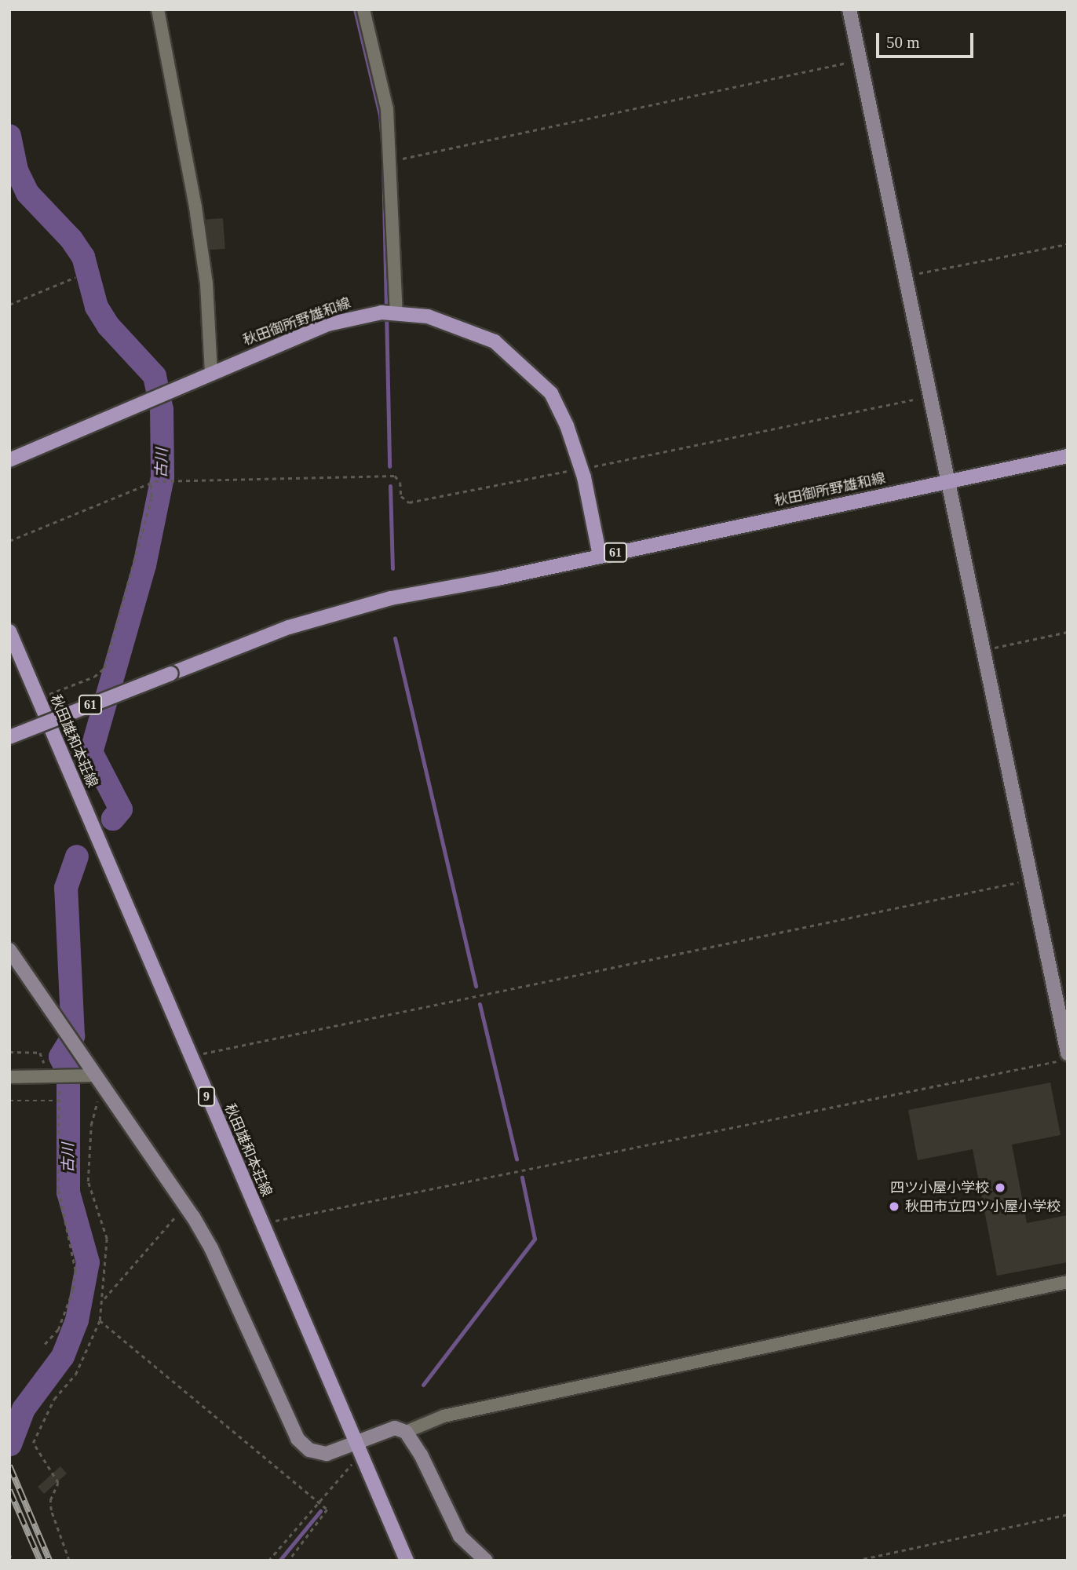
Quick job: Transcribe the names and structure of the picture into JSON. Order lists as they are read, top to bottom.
{
  "streets": {
    "main road": [
      "秋田御所野雄和線",
      "61",
      "秋田雄和本荘線",
      "9"
    ]
  },
  "water": ["古川"],
  "places": ["四ツ小屋小学校", "秋田市立四ツ小屋小学校"],
  "scale_bar": "50 m"
}
